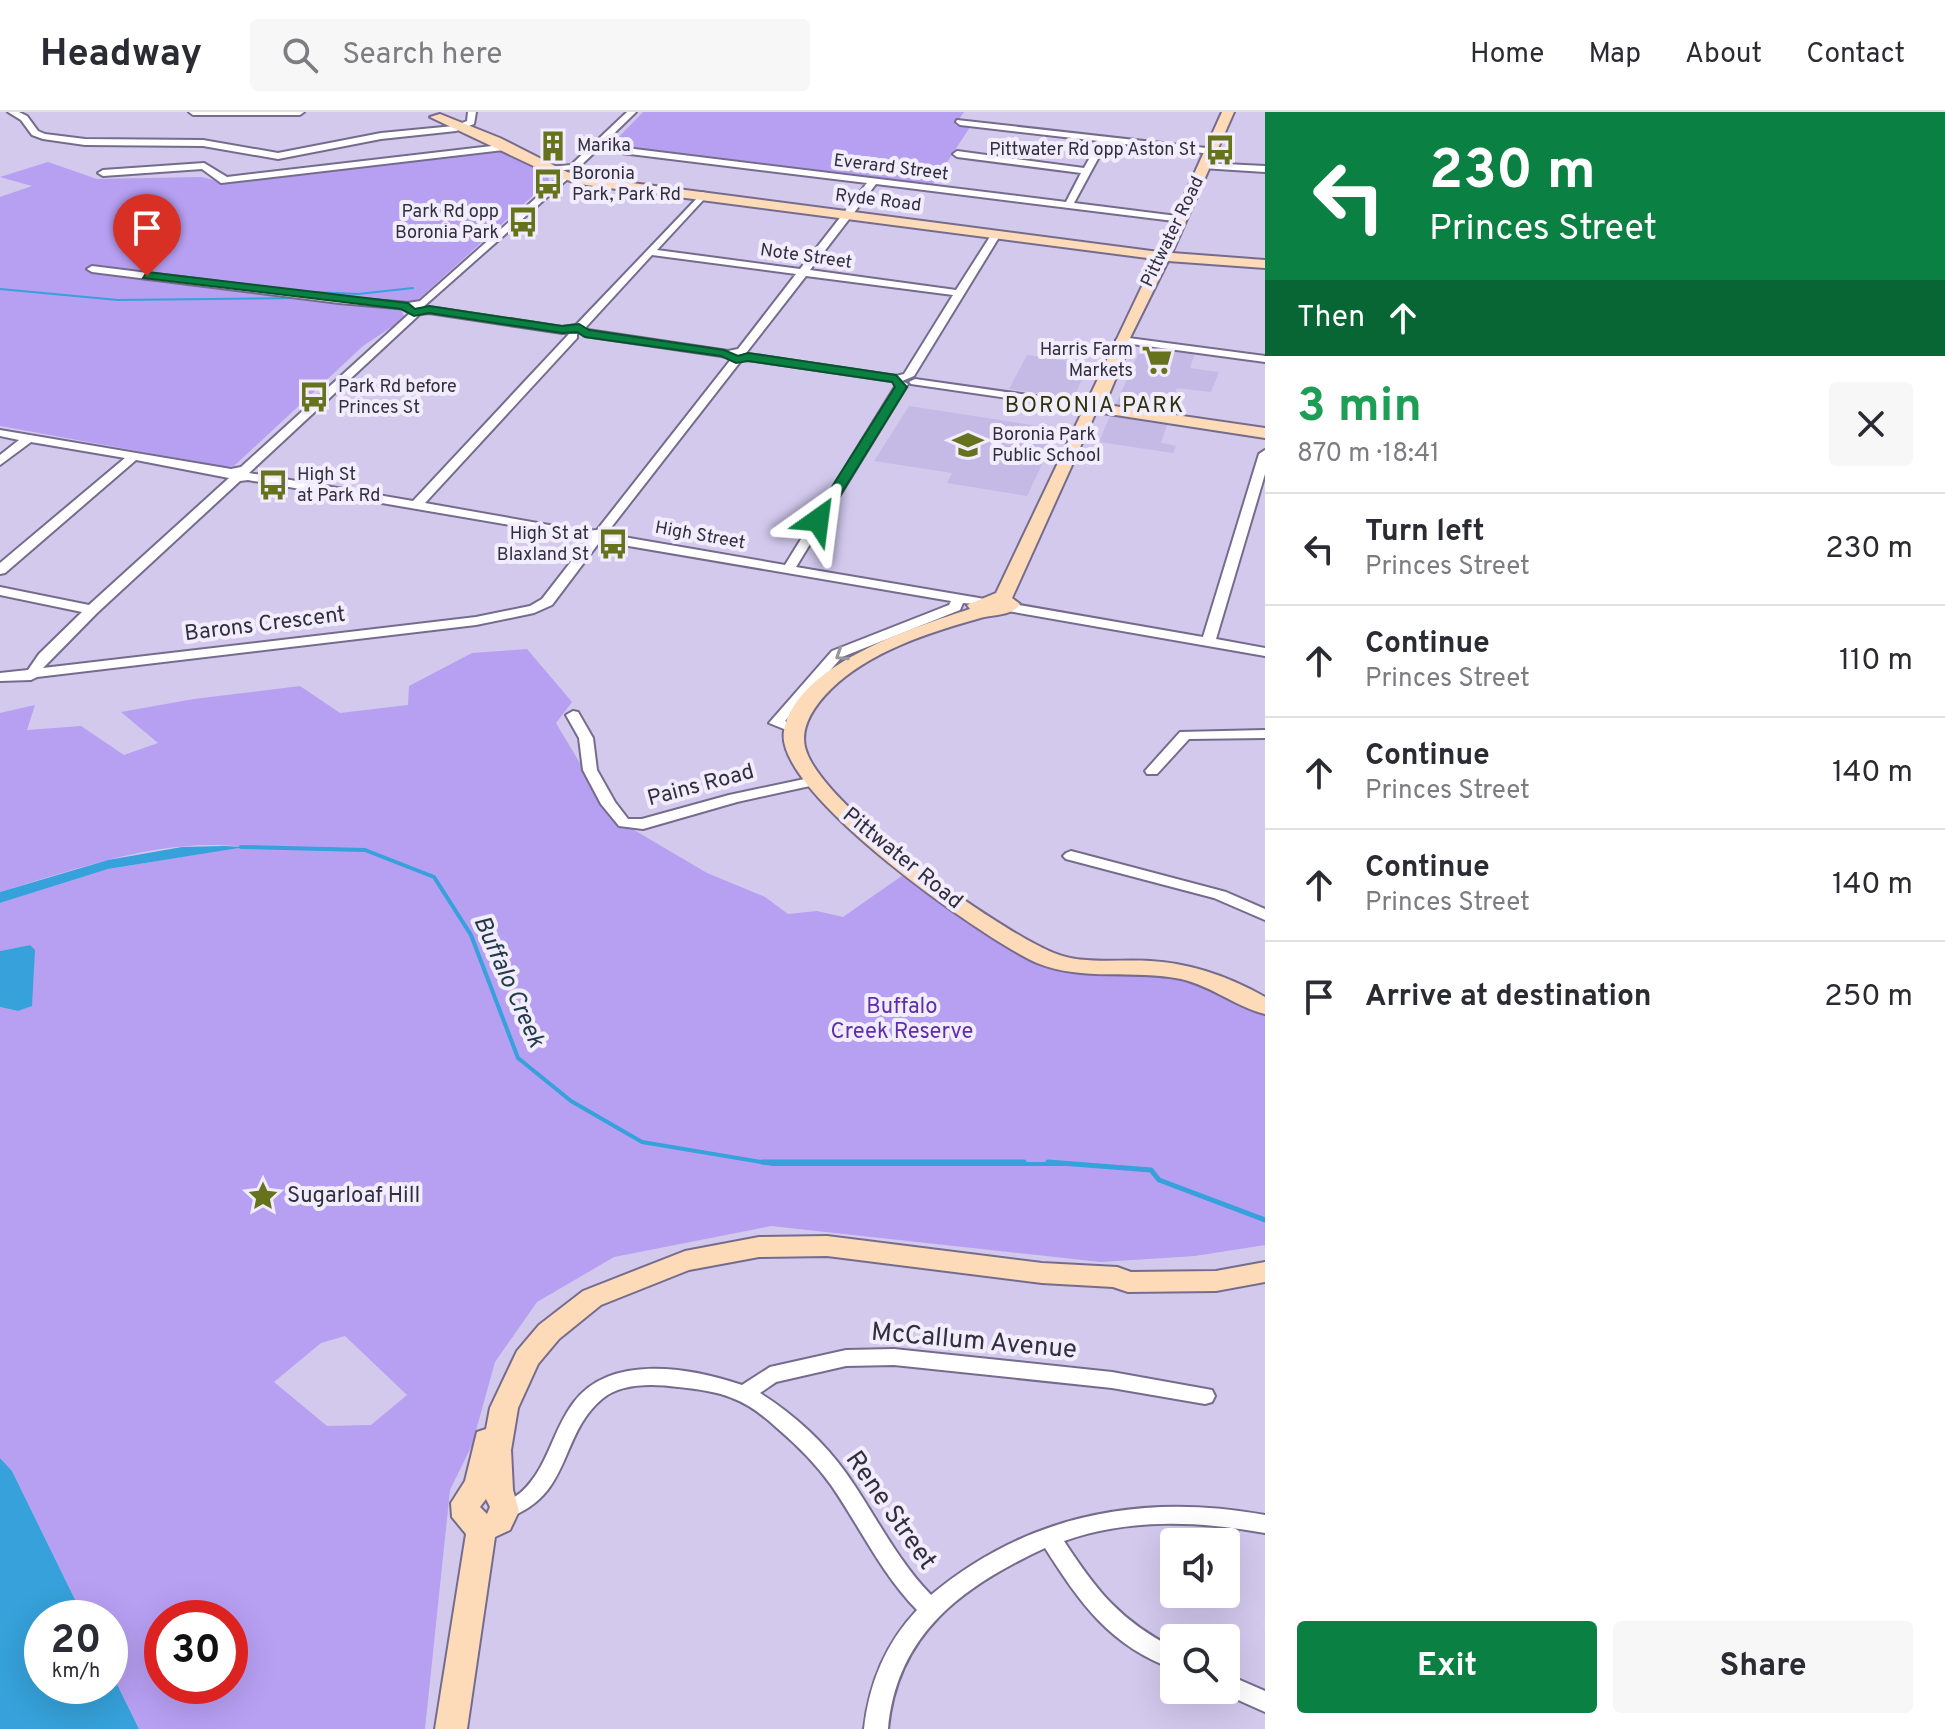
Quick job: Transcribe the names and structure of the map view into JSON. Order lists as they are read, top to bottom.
{
  "streets": {
    "main road": ["Ryde Road", "Pittwater Road"],
    "street": [
      "Everard Street",
      "Note Street",
      "High Street",
      "Barons Crescent",
      "Pains Road",
      "McCallum Avenue",
      "Rene Street"
    ]
  },
  "crossings": [
    ["Everard Street", "Pittwater Road"],
    ["Ryde Road", "Pittwater Road"],
    ["Pittwater Road", "Pains Road"],
    ["High Street", "Barons Crescent"],
    ["McCallum Avenue", "Rene Street"]
  ],
  "districts": ["BORONIA PARK"],
  "water": ["Buffalo Creek"],
  "parks": ["Buffalo Creek Reserve"],
  "places": {
    "building": ["Marika"],
    "bus stop": [
      "Pittwater Rd opp Aston St",
      "Boronia Park, Park Rd",
      "Park Rd opp Boronia Park",
      "Park Rd before Princes St",
      "High St at Park Rd",
      "High St at Blaxland St"
    ],
    "supermarket": ["Harris Farm Markets"],
    "school or university": ["Boronia Park Public School"],
    "place": ["Sugarloaf Hill"]
  },
  "page": {
    "header": "Headway",
    "search": "Search here",
    "nav": [
      "Home",
      "Map",
      "About",
      "Contact"
    ],
    "turn": ["230 m", "Princes Street"],
    "then": "Then",
    "heading": ["3 min", "870 m · 18:41"],
    "list": [
      {
        "name": "Turn left",
        "note": "Princes Street",
        "value": "230 m"
      },
      {
        "name": "Continue",
        "note": "Princes Street",
        "value": "110 m"
      },
      {
        "name": "Continue",
        "note": "Princes Street",
        "value": "140 m"
      },
      {
        "name": "Continue",
        "note": "Princes Street",
        "value": "140 m"
      },
      {
        "name": "Arrive at destination",
        "value": "250 m"
      }
    ],
    "speed": "20 km/h",
    "limit": "30",
    "buttons": ["Exit", "Share"]
  }
}
